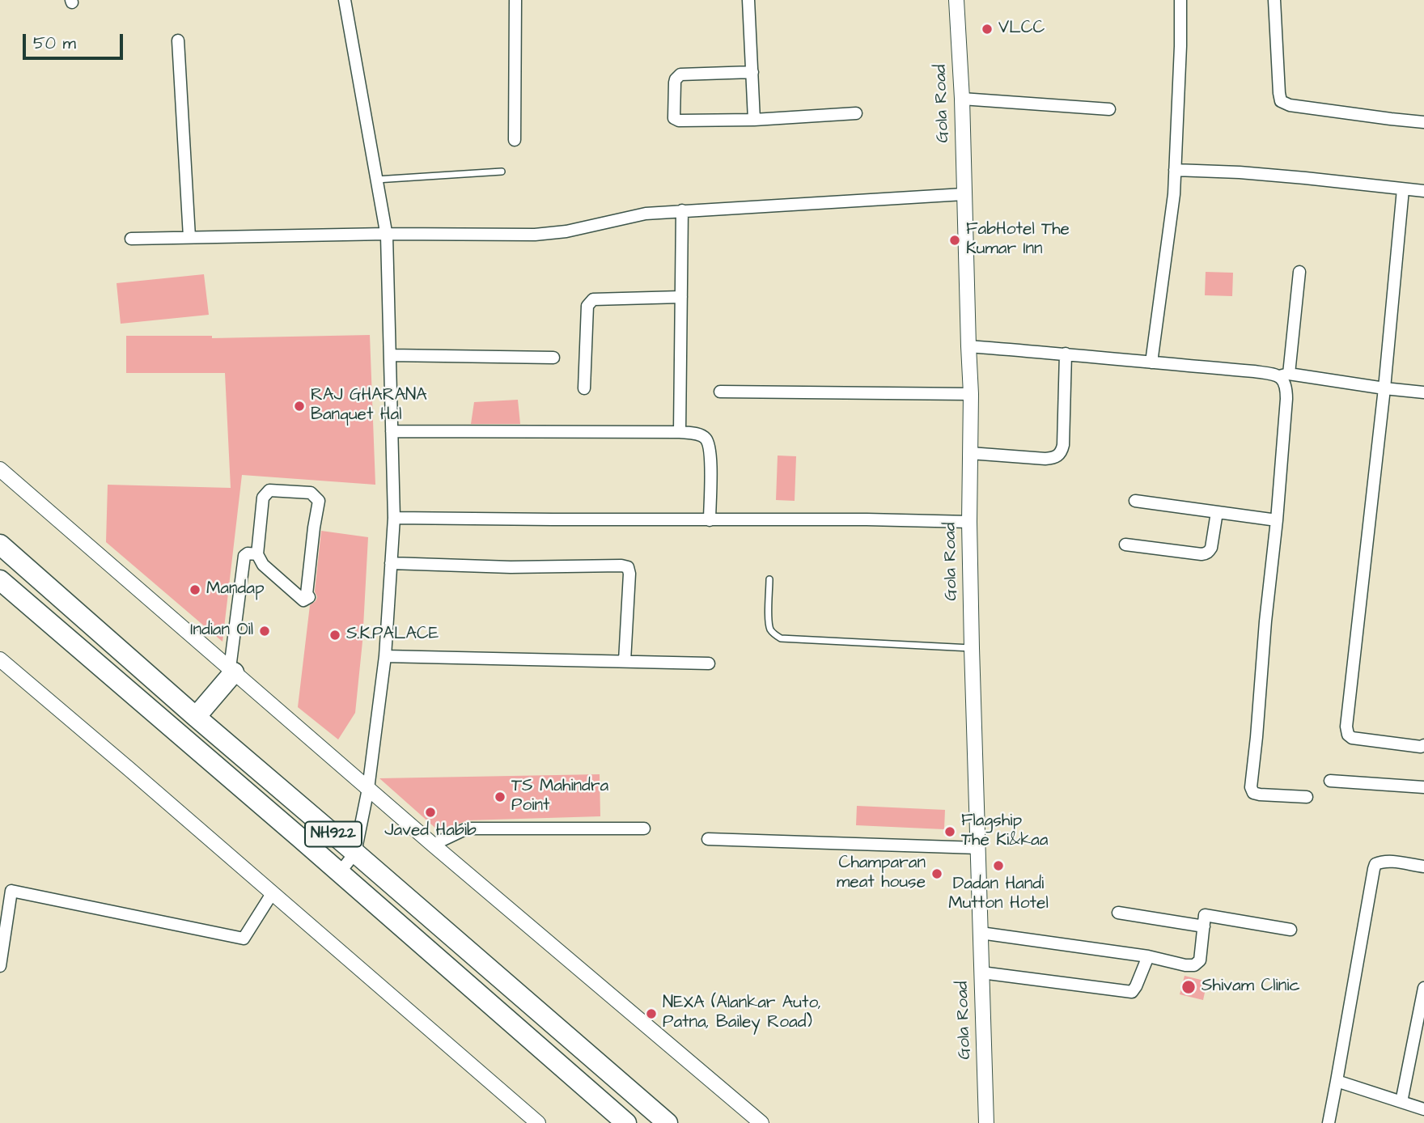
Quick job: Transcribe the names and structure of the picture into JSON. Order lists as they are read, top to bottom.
{
  "streets": {
    "highway": ["NH922"],
    "street": ["Gola Road"]
  },
  "places": [
    "VLCC",
    "FabHotel The Kumar Inn",
    "RAJ GHARANA Banquet Hal",
    "Mandap",
    "Indian Oil",
    "S.K.PALACE",
    "TS Mahindra Point",
    "Javed Habib",
    "Flagship The Ki&kaa",
    "Dadan Handi Mutton Hotel",
    "Champaran meat house",
    "Shivam Clinic",
    "NEXA (Alankar Auto, Patna, Bailey Road)"
  ],
  "scale_bar": "50 m"
}
